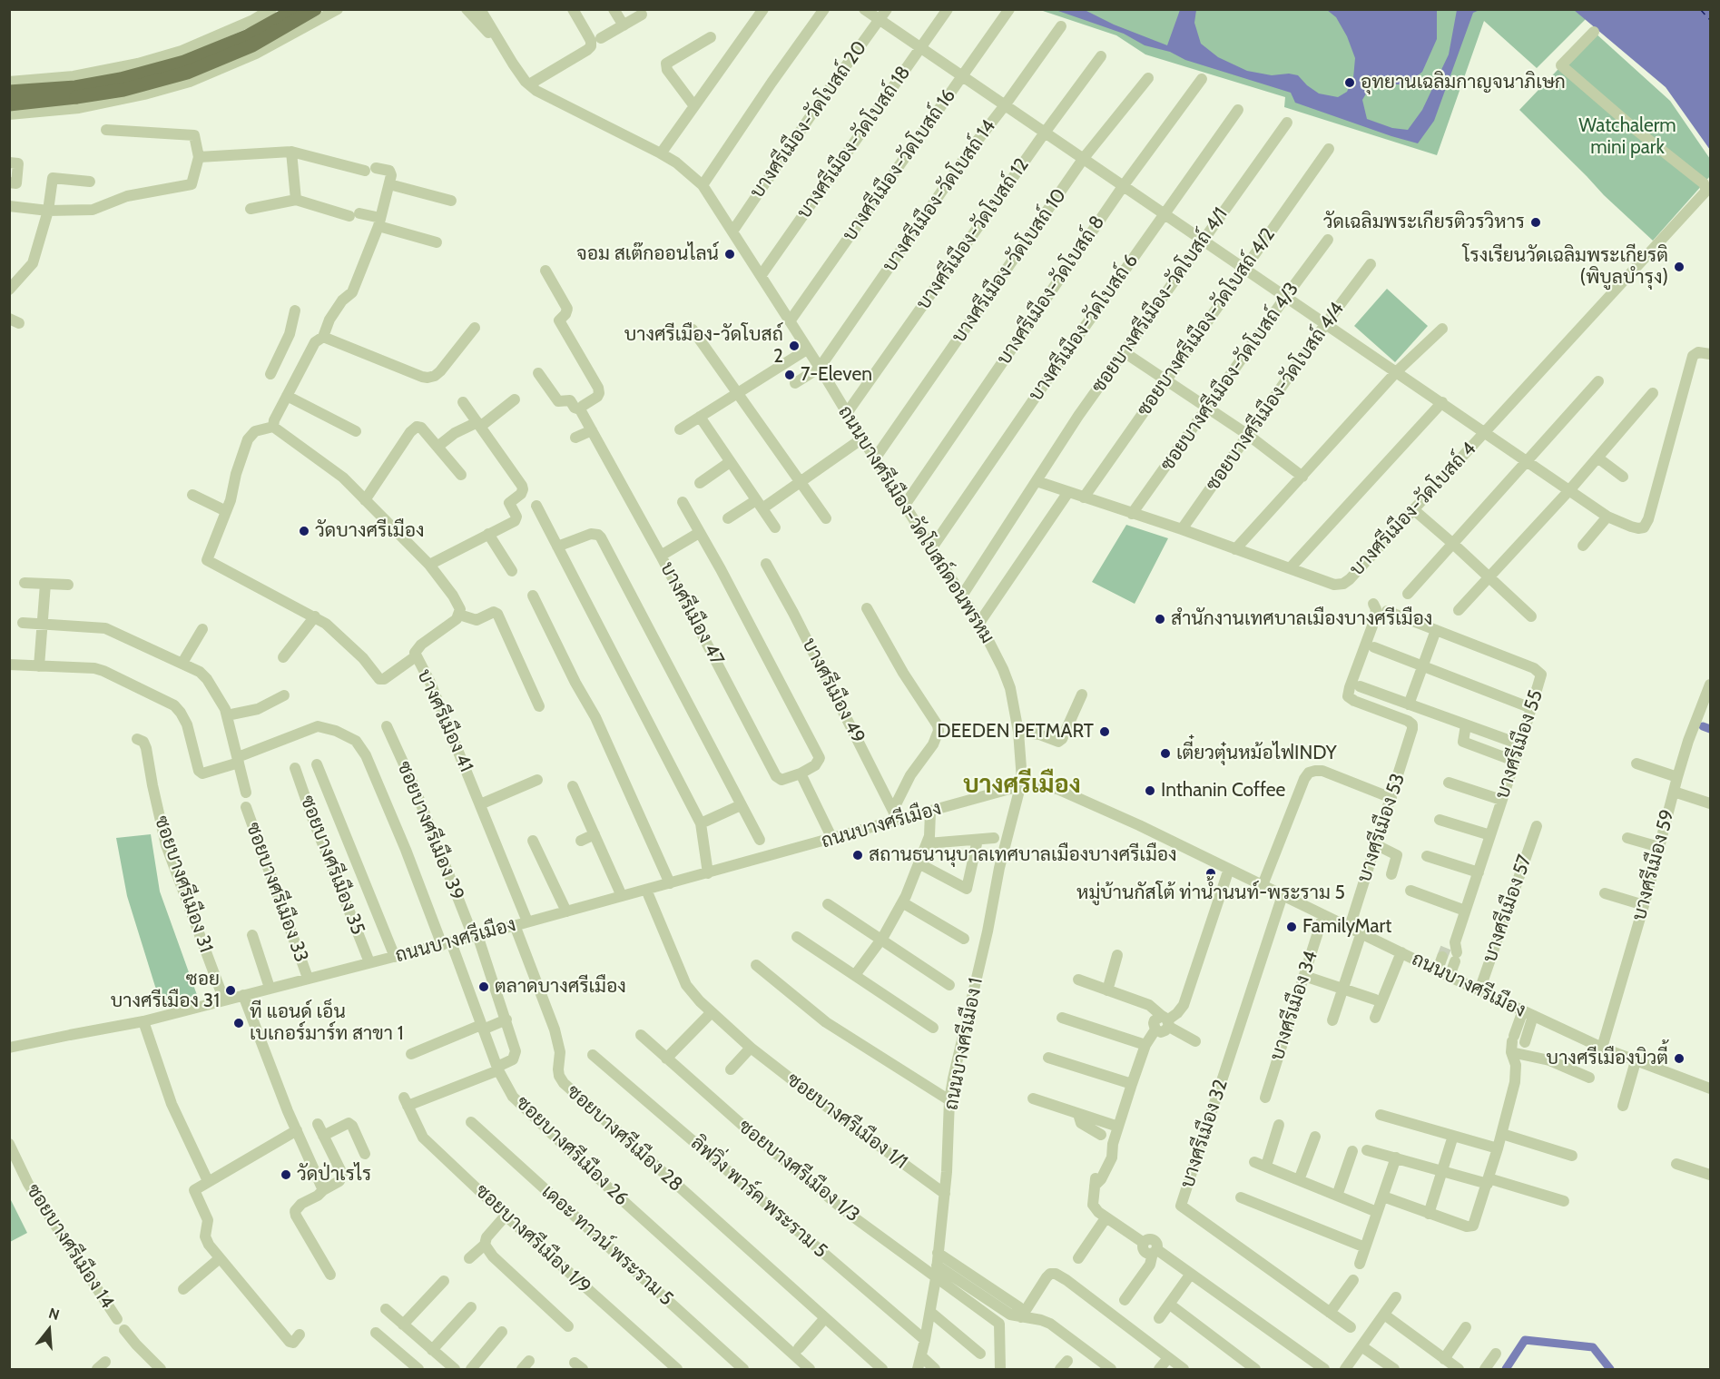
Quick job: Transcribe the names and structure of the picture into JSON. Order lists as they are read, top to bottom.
{
  "streets": {
    "street": [
      "บางศรีเมือง-วัดโบสถ์ 20",
      "บางศรีเมือง-วัดโบสถ์ 18",
      "บางศรีเมือง-วัดโบสถ์ 16",
      "บางศรีเมือง-วัดโบสถ์ 14",
      "บางศรีเมือง-วัดโบสถ์ 12",
      "บางศรีเมือง-วัดโบสถ์ 10",
      "บางศรีเมือง-วัดโบสถ์ 8",
      "ซอยบางศรีเมือง-วัดโบสถ์ 4/1",
      "ซอยบางศรีเมือง-วัดโบสถ์ 4/2",
      "บางศรีเมือง-วัดโบสถ์ 6",
      "ซอยบางศรีเมือง-วัดโบสถ์ 4/3",
      "ซอยบางศรีเมือง-วัดโบสถ์ 4/4",
      "บางศรีเมือง-วัดโบสถ์ 4",
      "ถนนบางศรีเมือง-วัดโบสถ์ดอนพรหม",
      "บางศรีเมือง 47",
      "บางศรีเมือง 49",
      "บางศรีเมือง 41",
      "บางศรีเมือง 55",
      "ถนนบางศรีเมือง",
      "บางศรีเมือง 53",
      "ซอยบางศรีเมือง 39",
      "ซอยบางศรีเมือง 35",
      "บางศรีเมือง 59",
      "ซอยบางศรีเมือง 31",
      "ซอยบางศรีเมือง 33",
      "บางศรีเมือง 57",
      "บางศรีเมือง 34",
      "ถนนบางศรีเมือง 1",
      "ซอยบางศรีเมือง 1/1",
      "บางศรีเมือง 32",
      "ซอยบางศรีเมือง 28",
      "ซอยบางศรีเมือง 26",
      "ซอยบางศรีเมือง 1/3",
      "ลิฟวิ่ง พาร์ค พระราม 5",
      "ซอยบางศรีเมือง 1/9",
      "เดอะ ทาวน์ พระราม 5",
      "ซอยบางศรีเมือง 14"
    ]
  },
  "crossings": [
    ["บางศรีเมือง-วัดโบสถ์ 20", "ถนนบางศรีเมือง-วัดโบสถ์ดอนพรหม"],
    ["บางศรีเมือง-วัดโบสถ์ 18", "ถนนบางศรีเมือง-วัดโบสถ์ดอนพรหม"],
    ["บางศรีเมือง-วัดโบสถ์ 16", "ถนนบางศรีเมือง-วัดโบสถ์ดอนพรหม"],
    ["บางศรีเมือง-วัดโบสถ์ 14", "ถนนบางศรีเมือง-วัดโบสถ์ดอนพรหม"],
    ["บางศรีเมือง-วัดโบสถ์ 12", "ถนนบางศรีเมือง-วัดโบสถ์ดอนพรหม"],
    ["บางศรีเมือง-วัดโบสถ์ 10", "ถนนบางศรีเมือง-วัดโบสถ์ดอนพรหม"],
    ["บางศรีเมือง-วัดโบสถ์ 8", "ถนนบางศรีเมือง-วัดโบสถ์ดอนพรหม"],
    ["ซอยบางศรีเมือง-วัดโบสถ์ 4/1", "บางศรีเมือง-วัดโบสถ์ 4"],
    ["ซอยบางศรีเมือง-วัดโบสถ์ 4/2", "บางศรีเมือง-วัดโบสถ์ 4"],
    ["บางศรีเมือง-วัดโบสถ์ 6", "ถนนบางศรีเมือง-วัดโบสถ์ดอนพรหม"],
    ["ซอยบางศรีเมือง-วัดโบสถ์ 4/3", "บางศรีเมือง-วัดโบสถ์ 4"],
    ["ซอยบางศรีเมือง-วัดโบสถ์ 4/4", "บางศรีเมือง-วัดโบสถ์ 4"],
    ["ถนนบางศรีเมือง-วัดโบสถ์ดอนพรหม", "ถนนบางศรีเมือง"],
    ["ถนนบางศรีเมือง-วัดโบสถ์ดอนพรหม", "ถนนบางศรีเมือง 1"],
    ["บางศรีเมือง 49", "ถนนบางศรีเมือง"],
    ["บางศรีเมือง 41", "ถนนบางศรีเมือง"],
    ["บางศรีเมือง 55", "ถนนบางศรีเมือง"],
    ["ถนนบางศรีเมือง", "บางศรีเมือง 53"],
    ["ถนนบางศรีเมือง", "ซอยบางศรีเมือง 39"],
    ["ถนนบางศรีเมือง", "ซอยบางศรีเมือง 35"],
    ["ถนนบางศรีเมือง", "บางศรีเมือง 59"],
    ["ถนนบางศรีเมือง", "ซอยบางศรีเมือง 31"],
    ["ถนนบางศรีเมือง", "ซอยบางศรีเมือง 33"],
    ["ถนนบางศรีเมือง", "บางศรีเมือง 57"],
    ["ถนนบางศรีเมือง", "บางศรีเมือง 34"],
    ["ถนนบางศรีเมือง", "ถนนบางศรีเมือง 1"],
    ["ถนนบางศรีเมือง", "ซอยบางศรีเมือง 1/1"],
    ["ถนนบางศรีเมือง", "บางศรีเมือง 32"],
    ["ถนนบางศรีเมือง", "ซอยบางศรีเมือง 28"],
    ["ถนนบางศรีเมือง", "ซอยบางศรีเมือง 26"],
    ["ซอยบางศรีเมือง 39", "ซอยบางศรีเมือง 26"],
    ["ซอยบางศรีเมือง 39", "ซอยบางศรีเมือง 1/9"],
    ["ถนนบางศรีเมือง 1", "ซอยบางศรีเมือง 1/1"],
    ["ถนนบางศรีเมือง 1", "ซอยบางศรีเมือง 1/3"],
    ["ถนนบางศรีเมือง 1", "ลิฟวิ่ง พาร์ค พระราม 5"],
    ["ซอยบางศรีเมือง 26", "ซอยบางศรีเมือง 1/9"]
  ],
  "districts": ["บางศรีเมือง"],
  "parks": ["Watchalerm mini park"],
  "places": [
    "อุทยานเฉลิมกาญจนาภิเษก",
    "วัดเฉลิมพระเกียรติวรวิหาร",
    "จอม สเต๊กออนไลน์",
    "โรงเรียนวัดเฉลิมพระเกียรติ (พิบูลบำรุง)",
    "บางศรีเมือง-วัดโบสถ์ 2",
    "7-Eleven",
    "วัดบางศรีเมือง",
    "สำนักงานเทศบาลเมืองบางศรีเมือง",
    "DEEDEN PETMART",
    "เตี๋ยวตุ๋นหม้อไฟINDY",
    "Inthanin Coffee",
    "สถานธนานุบาลเทศบาลเมืองบางศรีเมือง",
    "หมู่บ้านกัสโต้ ท่าน้ำนนท์-พระราม 5",
    "FamilyMart",
    "ตลาดบางศรีเมือง",
    "ซอย บางศรีเมือง 31",
    "ที แอนด์ เอ็น เบเกอร์มาร์ท สาขา 1",
    "บางศรีเมืองบิวตี้",
    "วัดป่าเรไร"
  ],
  "north": "top"
}
